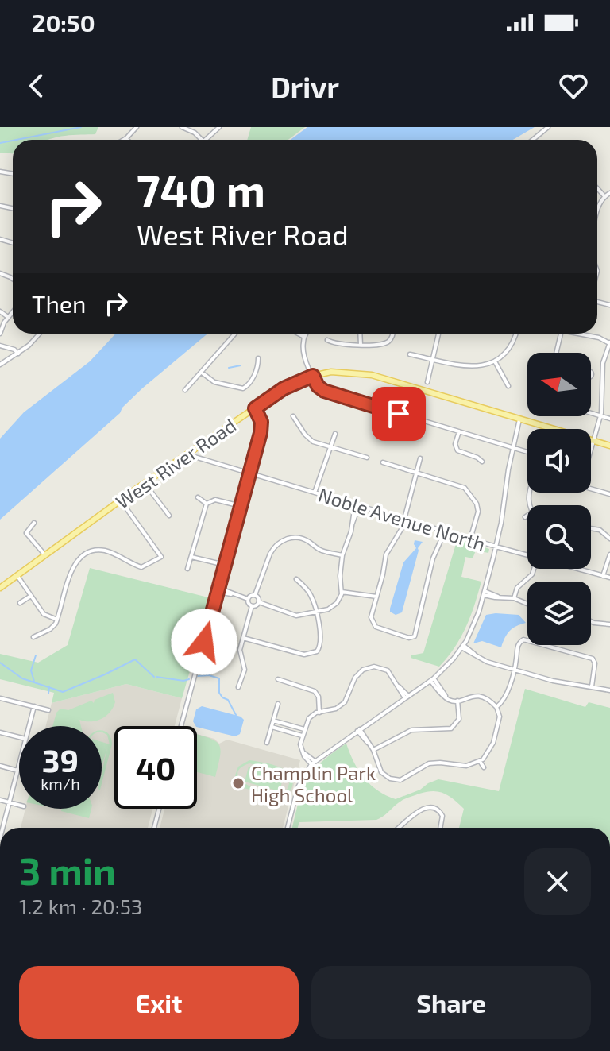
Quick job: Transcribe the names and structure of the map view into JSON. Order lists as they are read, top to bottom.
{
  "streets": {
    "main road": ["West River Road"],
    "street": ["Noble Avenue North"]
  },
  "places": ["Champlin Park High School"],
  "north": "left",
  "page": {
    "status": "20:50",
    "header": "Drivr",
    "turn": ["740 m", "West River Road"],
    "then": "Then",
    "speed": "39 km/h",
    "limit": "40",
    "heading": ["3 min", "1.2 km · 20:53"],
    "buttons": ["Exit", "Share"]
  }
}
